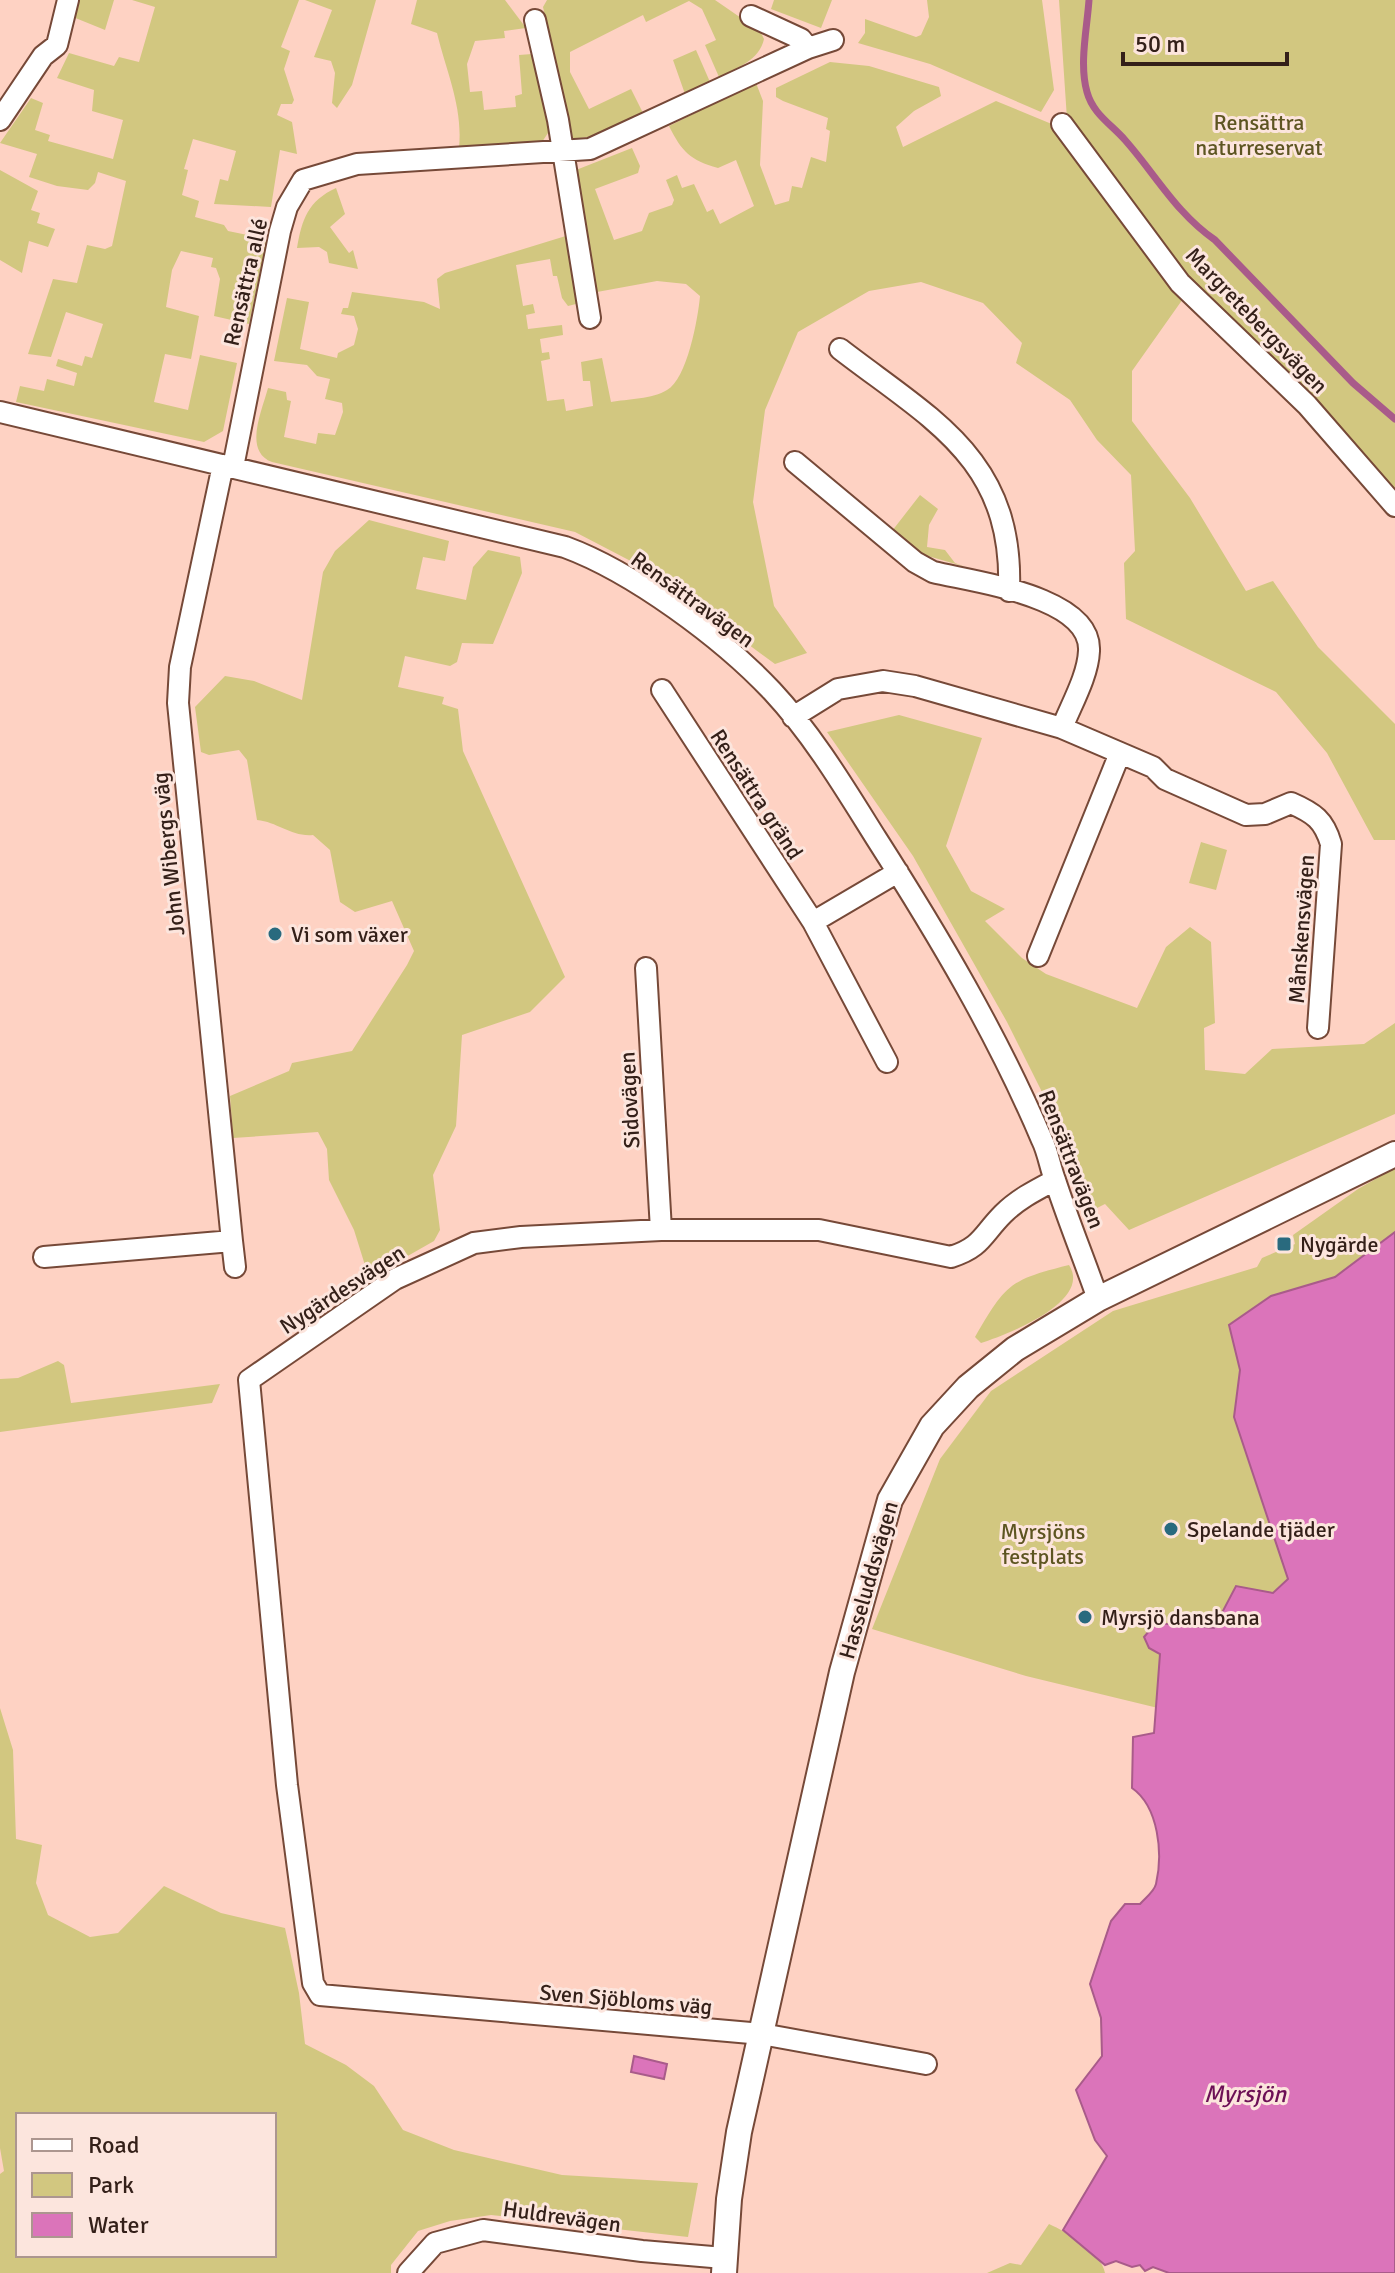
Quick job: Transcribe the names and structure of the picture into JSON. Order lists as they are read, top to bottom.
{
  "streets": {
    "street": [
      "Rensättra allé",
      "Margretebergsvägen",
      "Rensättravägen",
      "Rensättra gränd",
      "John Wibergs väg",
      "Månskensvägen",
      "Sidovägen",
      "Nygärdesvägen",
      "Hasseluddsvägen",
      "Sven Sjöbloms väg",
      "Huldrevägen"
    ]
  },
  "crossings": [
    ["Rensättra allé", "Rensättravägen"],
    ["Rensättra allé", "John Wibergs väg"],
    ["Rensättravägen", "John Wibergs väg"],
    ["Rensättravägen", "Månskensvägen"],
    ["Rensättravägen", "Nygärdesvägen"],
    ["Rensättravägen", "Hasseluddsvägen"],
    ["Sidovägen", "Nygärdesvägen"],
    ["Nygärdesvägen", "Sven Sjöbloms väg"],
    ["Hasseluddsvägen", "Sven Sjöbloms väg"],
    ["Hasseluddsvägen", "Huldrevägen"]
  ],
  "water": ["Myrsjön"],
  "parks": ["Rensättra naturreservat", "Myrsjöns festplats"],
  "places": {
    "other": ["Vi som växer", "Spelande tjäder", "Myrsjö dansbana"],
    "transit": ["Nygärde"]
  },
  "legend": ["Road", "Park", "Water"],
  "scale_bar": "50 m"
}
